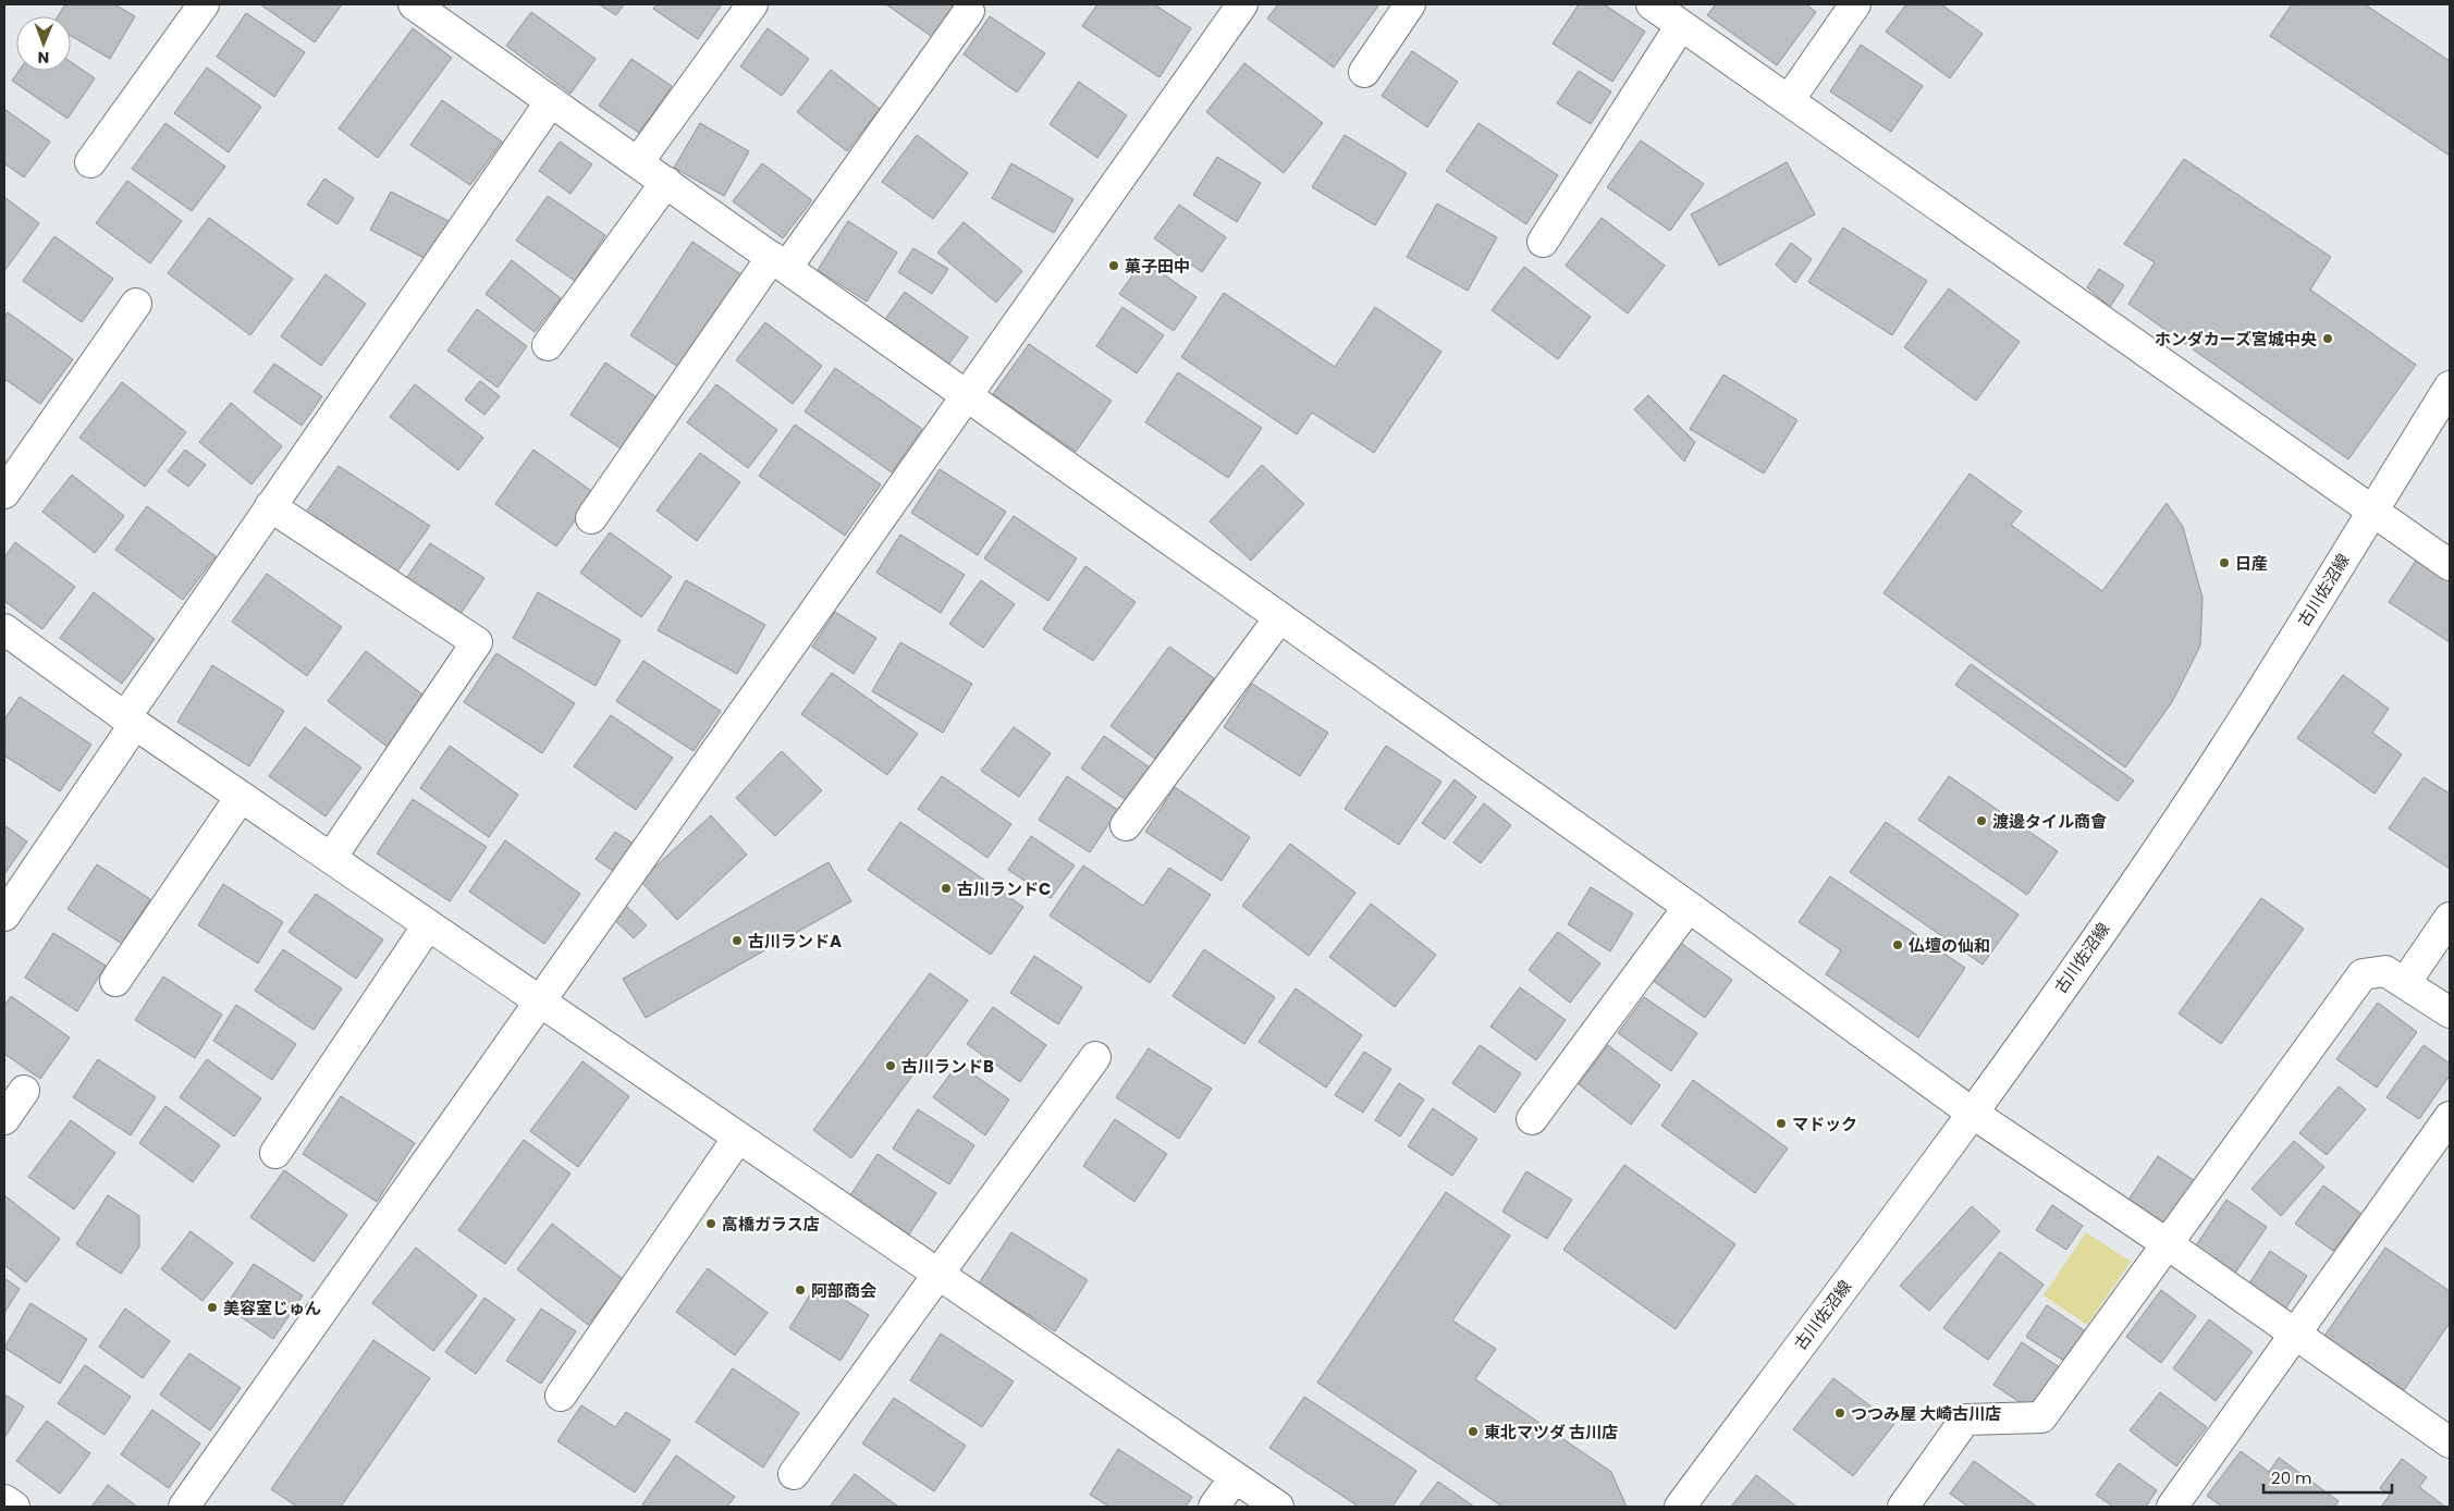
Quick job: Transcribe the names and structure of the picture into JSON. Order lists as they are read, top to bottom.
{
  "streets": {
    "street": ["古川佐沼線"]
  },
  "places": [
    "菓子田中",
    "ホンダカーズ宮城中央",
    "日産",
    "渡邊タイル商會",
    "古川ランドC",
    "古川ランドA",
    "仏壇の仙和",
    "古川ランドB",
    "マドック",
    "高橋ガラス店",
    "阿部商会",
    "美容室じゅん",
    "つつみ屋 大崎古川店",
    "東北マツダ 古川店"
  ],
  "scale_bar": "20 m",
  "north": "bottom"
}
